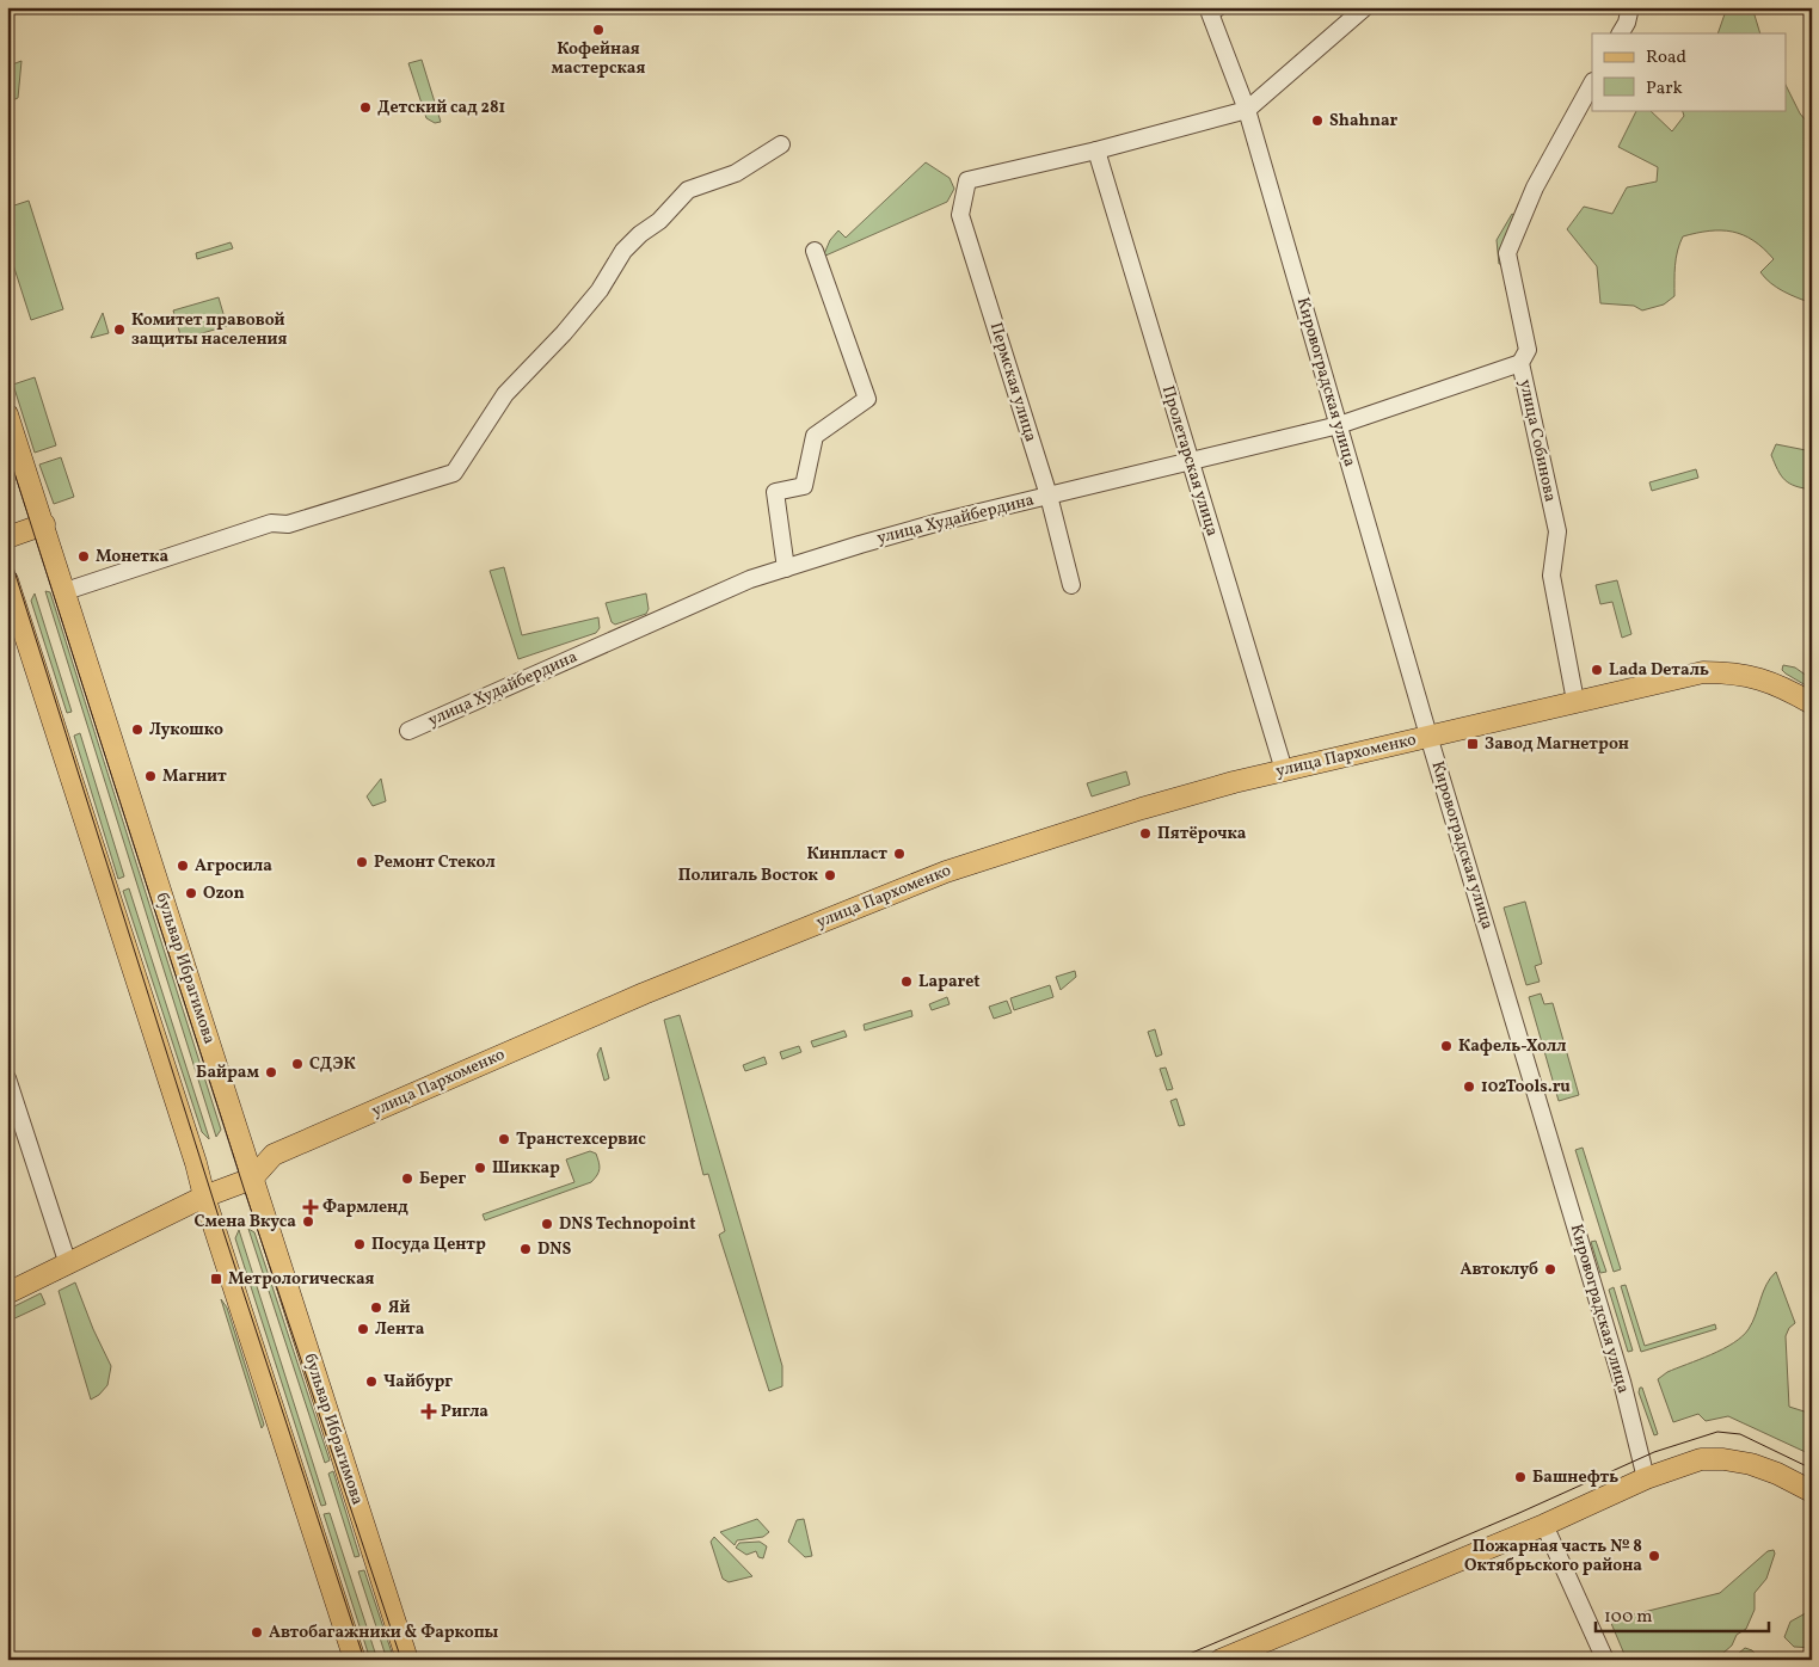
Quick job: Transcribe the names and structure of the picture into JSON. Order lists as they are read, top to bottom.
{
  "streets": {
    "main road": ["улица Пархоменко", "бульвар Ибрагимова"],
    "street": [
      "Пермская улица",
      "Кировоградская улица",
      "улица Собинова",
      "Пролетарская улица",
      "улица Худайбердина"
    ]
  },
  "crossings": [
    ["Пермская улица", "Пролетарская улица"],
    ["Пермская улица", "улица Худайбердина"],
    ["Кировоградская улица", "улица Худайбердина"],
    ["Кировоградская улица", "улица Пархоменко"],
    ["улица Собинова", "улица Худайбердина"],
    ["улица Собинова", "улица Пархоменко"],
    ["Пролетарская улица", "улица Худайбердина"],
    ["Пролетарская улица", "улица Пархоменко"],
    ["улица Пархоменко", "бульвар Ибрагимова"]
  ],
  "places": {
    "other": [
      "Кофейная мастерская",
      "Детский сад 281",
      "Shahnar",
      "Комитет правовой защиты населения",
      "Монетка",
      "Lada Dеталь",
      "Лукошко",
      "Магнит",
      "Пятёрочка",
      "Кинпласт",
      "Ремонт Стекол",
      "Агросила",
      "Полигаль Восток",
      "Ozon",
      "Laparet",
      "Кафель-Холл",
      "СДЭК",
      "Байрам",
      "102Tools.ru",
      "Транстехсервис",
      "Шиккар",
      "Берег",
      "Смена Вкуса",
      "DNS Technopoint",
      "Посуда Центр",
      "DNS",
      "Автоклуб",
      "Яй",
      "Лента",
      "Чайбург",
      "Башнефть",
      "Пожарная часть № 8 Октябрьского района",
      "Автобагажники & Фаркопы"
    ],
    "transit": ["Завод Магнетрон", "Метрологическая"],
    "health": ["Фармленд", "Ригла"]
  },
  "legend": ["Road", "Park"],
  "scale_bar": "100 m"
}
